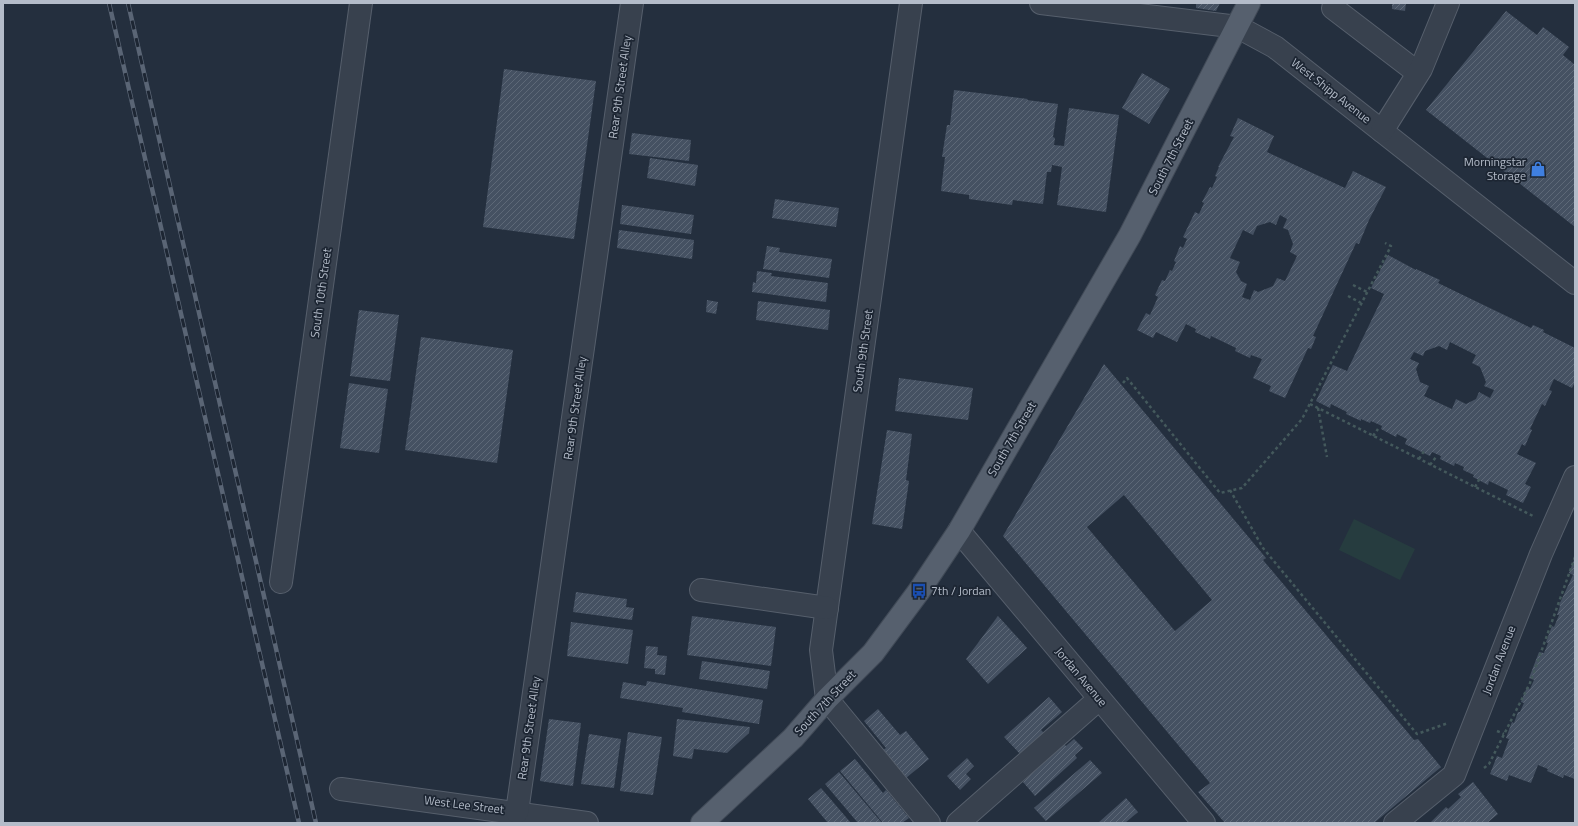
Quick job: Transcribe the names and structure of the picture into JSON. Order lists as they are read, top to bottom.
{
  "streets": {
    "main road": ["South 7th Street"],
    "street": [
      "Rear 9th Street Alley",
      "West Shipp Avenue",
      "South 10th Street",
      "South 9th Street",
      "Jordan Avenue",
      "West Lee Street"
    ]
  },
  "crossings": [
    ["Rear 9th Street Alley", "West Lee Street"],
    ["West Shipp Avenue", "South 7th Street"],
    ["South 7th Street", "South 9th Street"],
    ["South 7th Street", "Jordan Avenue"]
  ],
  "places": {
    "shop": ["Morningstar Storage"],
    "bus stop": ["7th / Jordan"]
  }
}
